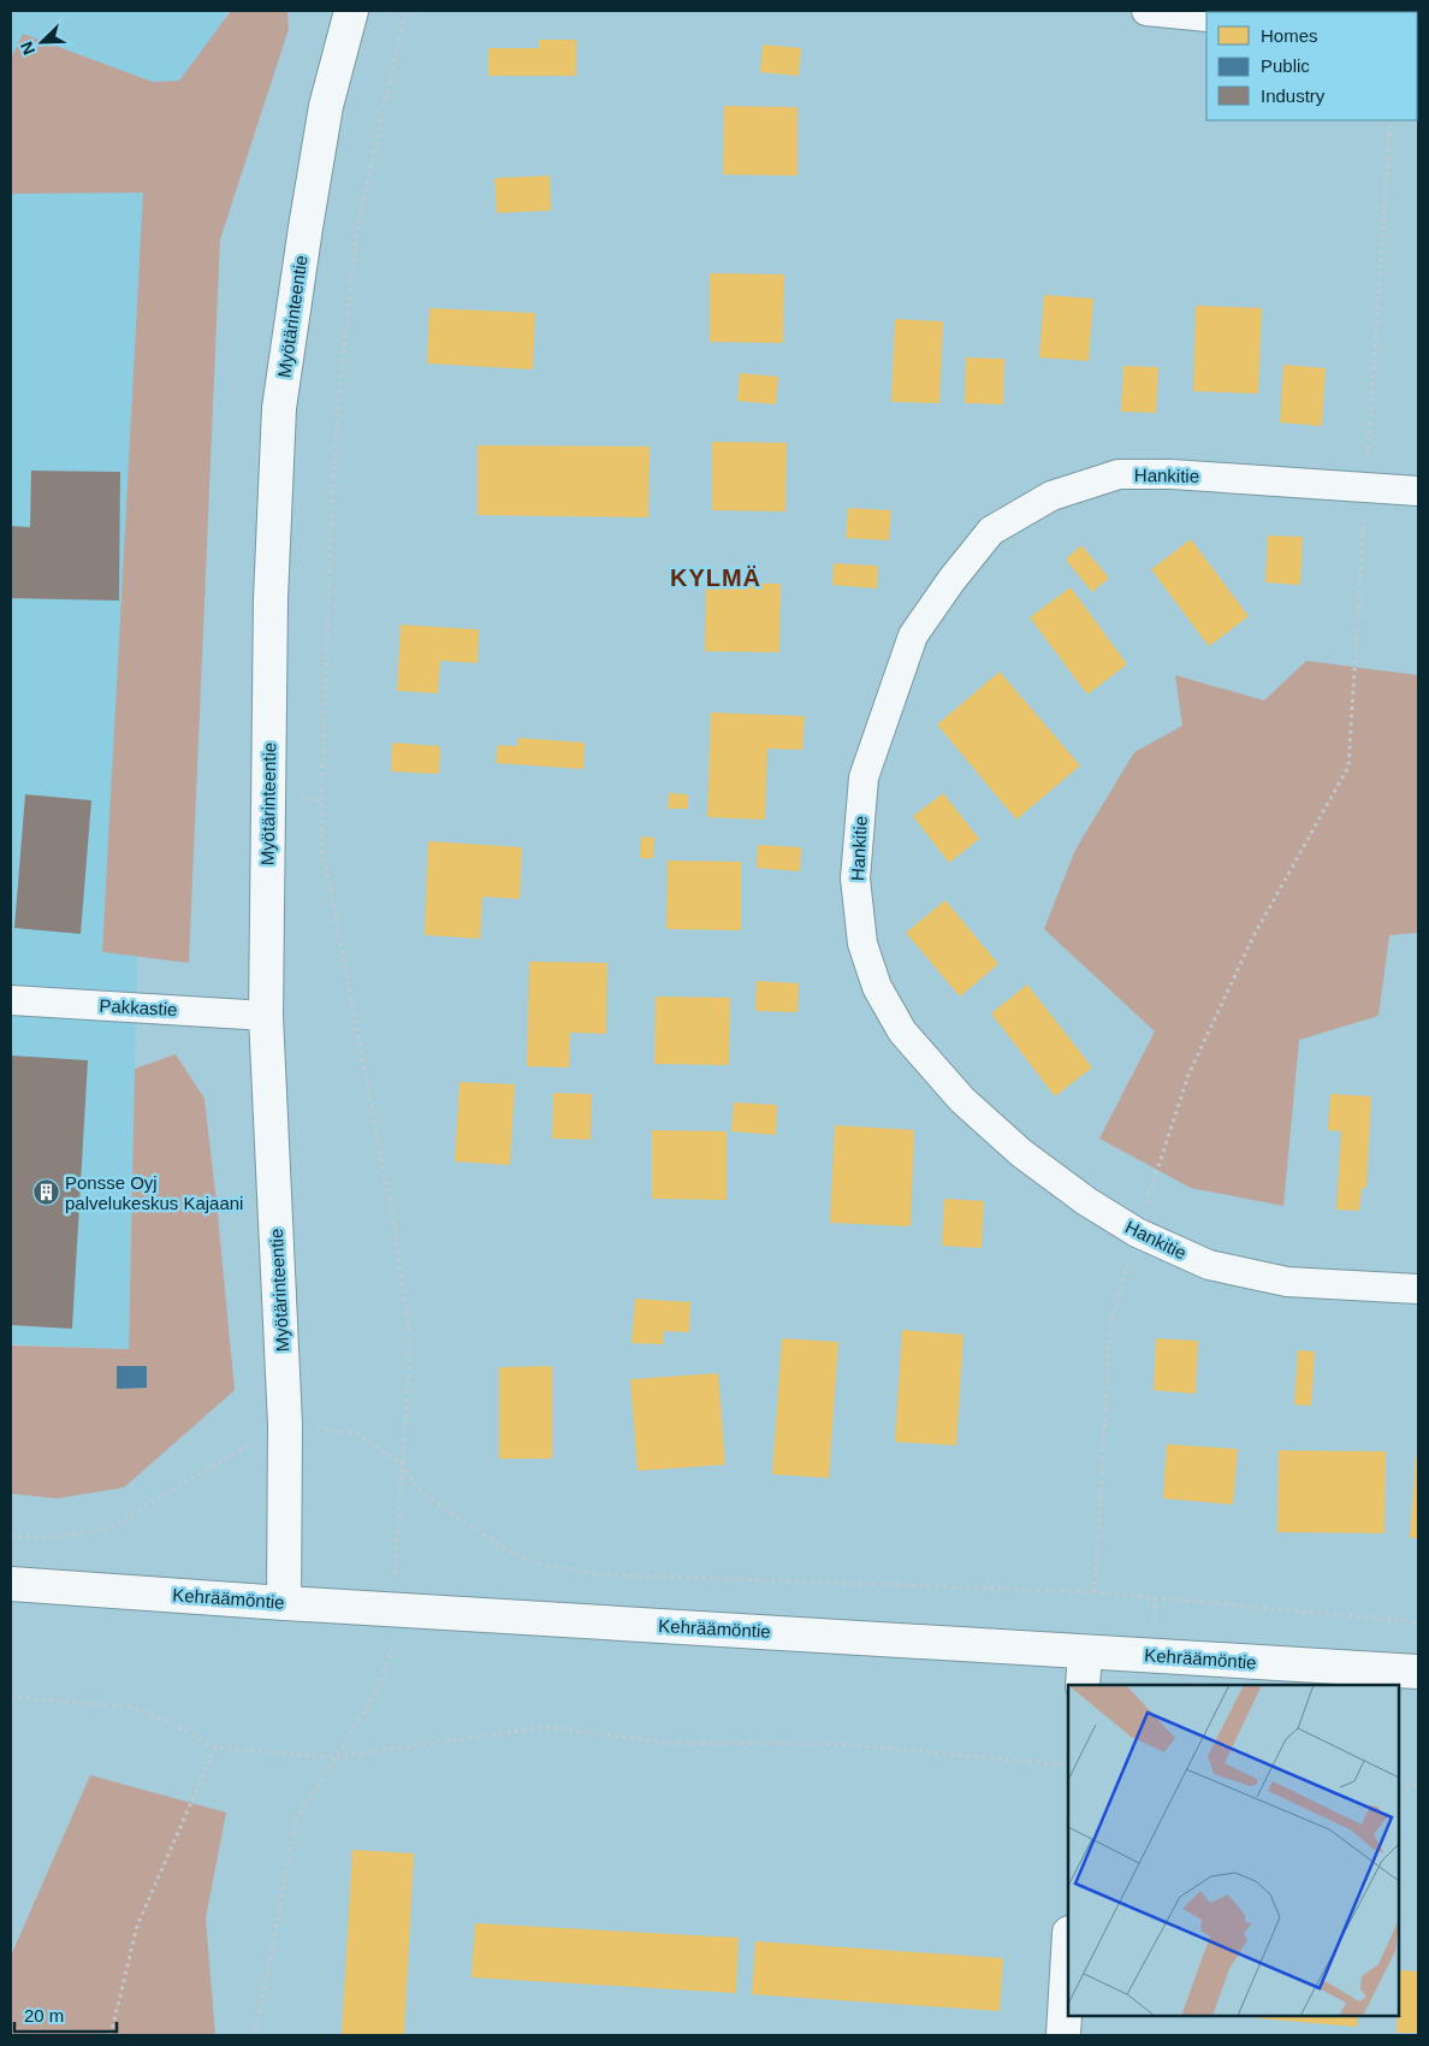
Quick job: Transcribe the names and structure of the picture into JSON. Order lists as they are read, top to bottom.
{
  "streets": {
    "street": [
      "Myötärinteentie",
      "Hankitie",
      "Pakkastie",
      "Kehräämöntie"
    ]
  },
  "crossings": [
    ["Myötärinteentie", "Pakkastie"],
    ["Myötärinteentie", "Kehräämöntie"]
  ],
  "districts": ["KYLMÄ"],
  "places": {
    "building": ["Ponsse Oyj palvelukeskus Kajaani"]
  },
  "legend": ["Homes", "Public", "Industry"],
  "scale_bar": "20 m",
  "north": "bottom left"
}
